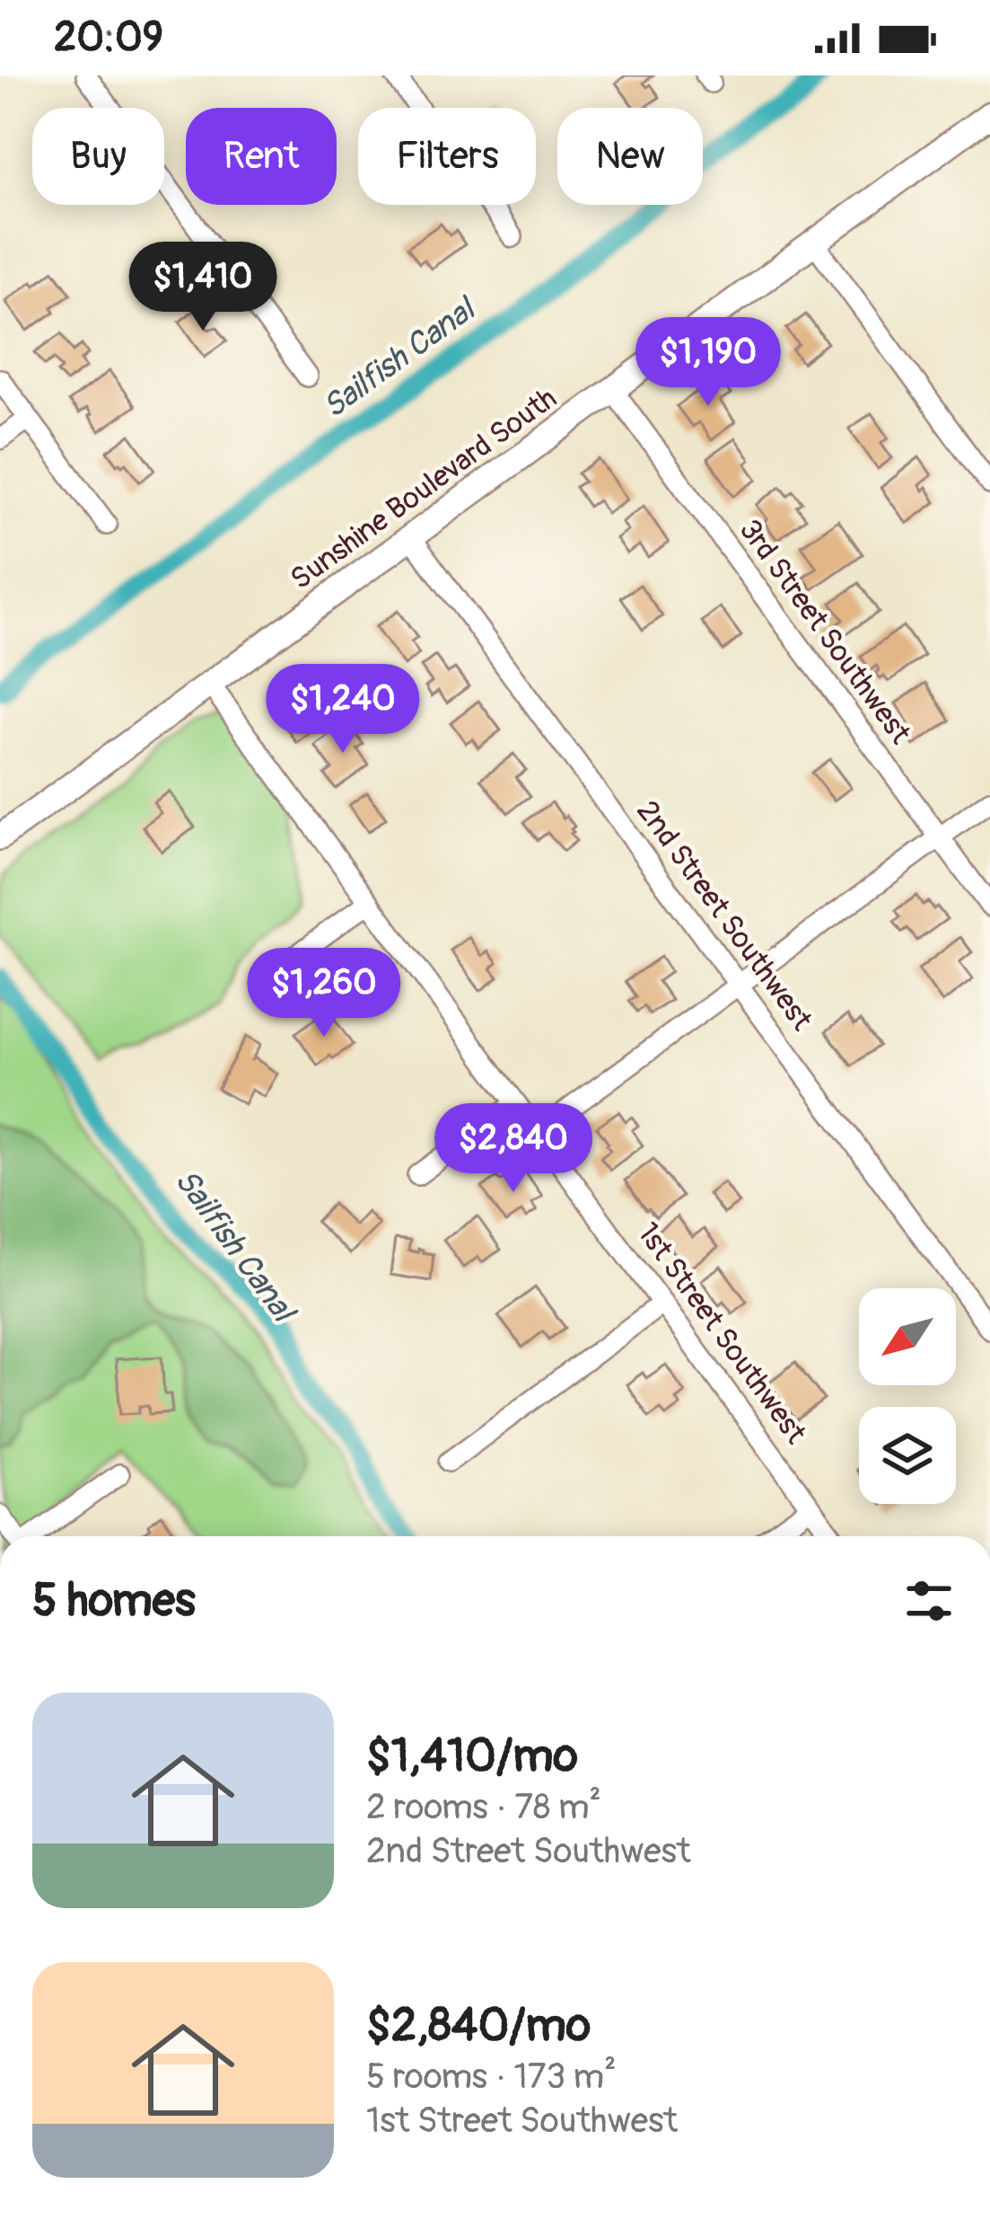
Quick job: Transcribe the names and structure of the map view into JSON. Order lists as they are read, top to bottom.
{
  "streets": {
    "street": [
      "Sunshine Boulevard South",
      "3rd Street Southwest",
      "2nd Street Southwest",
      "1st Street Southwest"
    ]
  },
  "crossings": [
    ["Sunshine Boulevard South", "3rd Street Southwest"],
    ["Sunshine Boulevard South", "2nd Street Southwest"],
    ["Sunshine Boulevard South", "1st Street Southwest"]
  ],
  "water": ["Sailfish Canal"],
  "north": "bottom left",
  "page": {
    "status": "20:09",
    "chip": [
      "Buy",
      "Rent",
      "Filters",
      "New"
    ],
    "price": [
      "$1,410",
      "$1,190",
      "$1,240",
      "$1,260",
      "$2,840"
    ],
    "heading": "5 homes",
    "list": [
      {
        "name": "$1,410/mo",
        "note": "2 rooms · 78 m² · 2nd Street Southwest"
      },
      {
        "name": "$2,840/mo",
        "note": "5 rooms · 173 m² · 1st Street Southwest"
      }
    ]
  }
}
